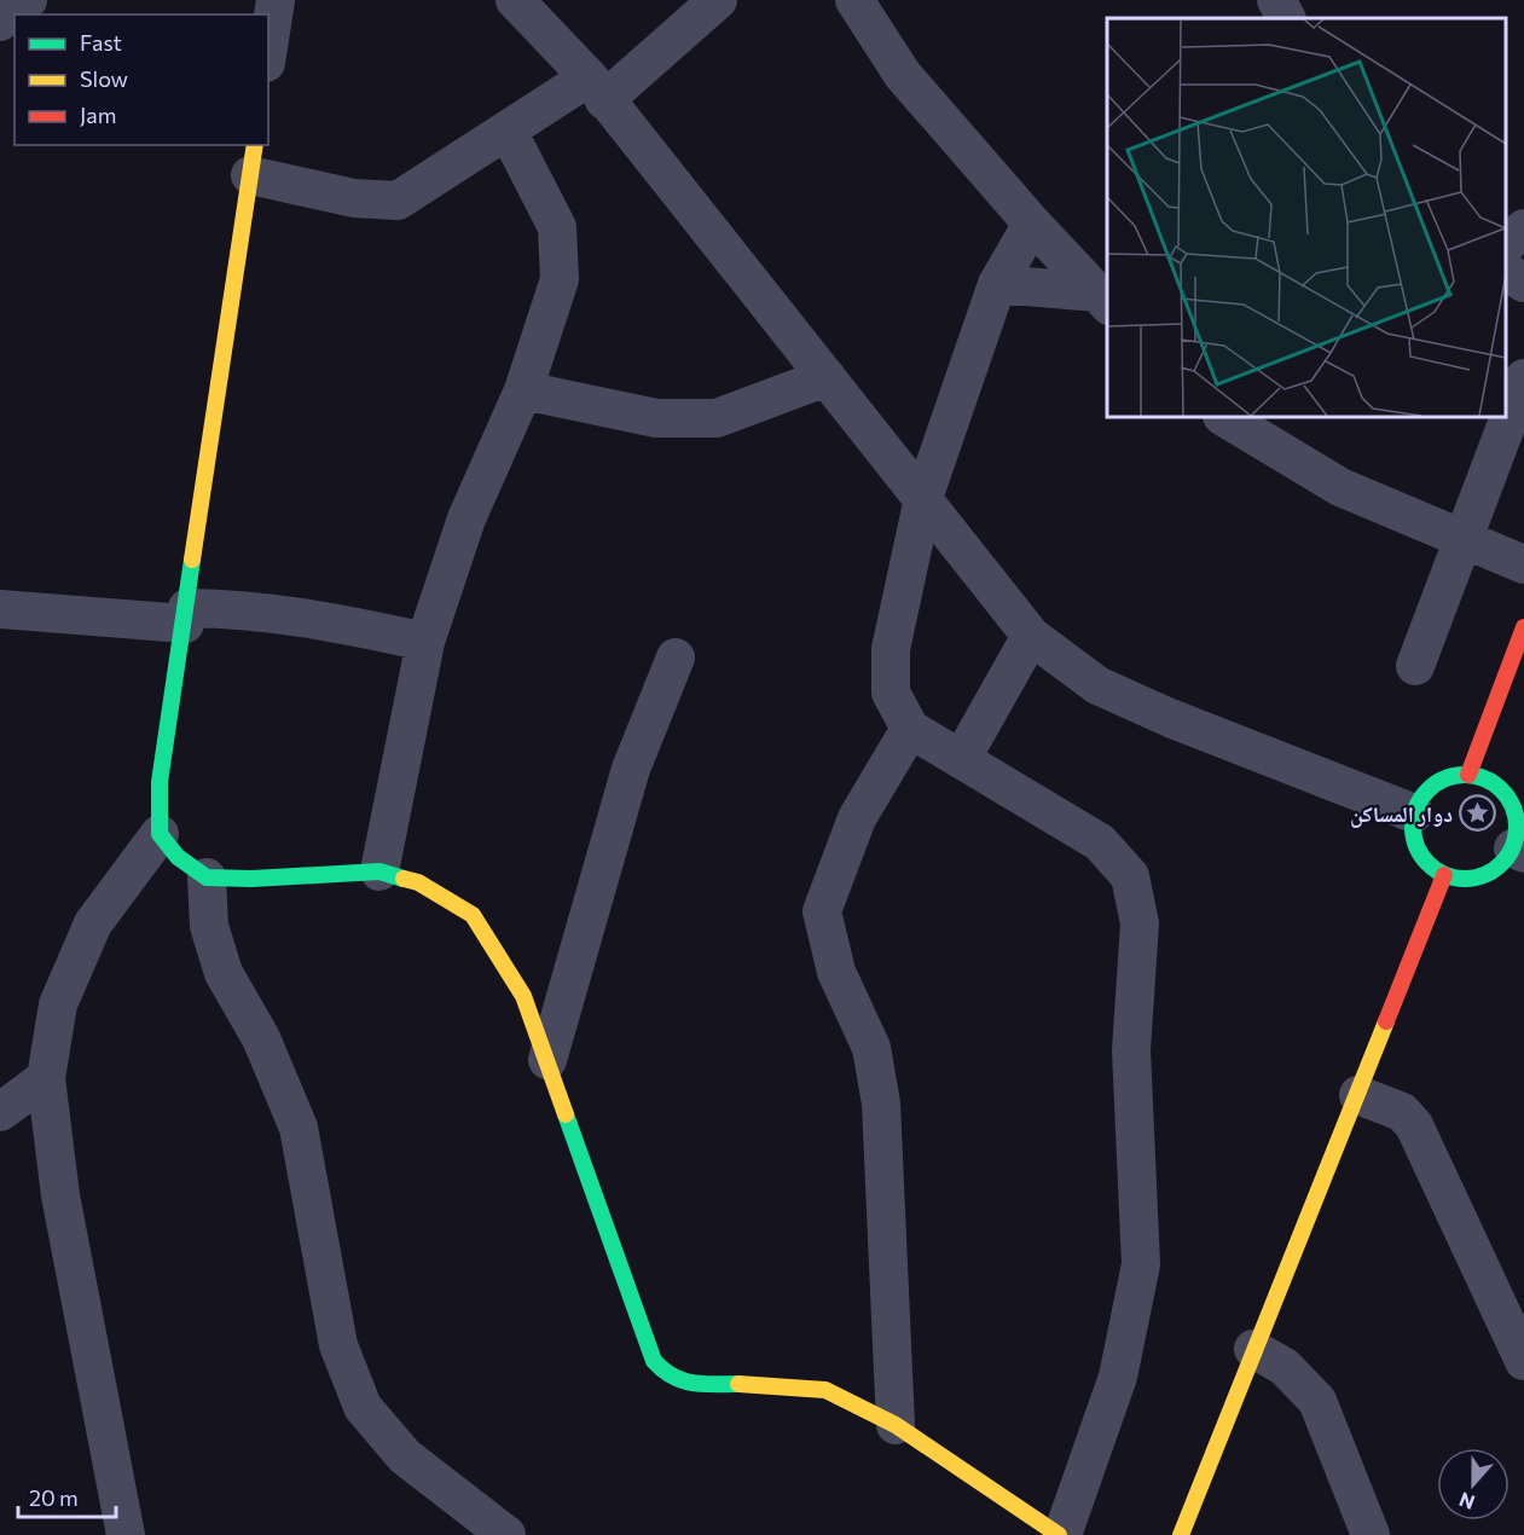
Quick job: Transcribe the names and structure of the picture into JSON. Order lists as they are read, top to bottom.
{
  "places": {
    "place": ["دوار المساكن"]
  },
  "legend": ["Fast", "Slow", "Jam"],
  "scale_bar": "20 m",
  "north": "bottom"
}
